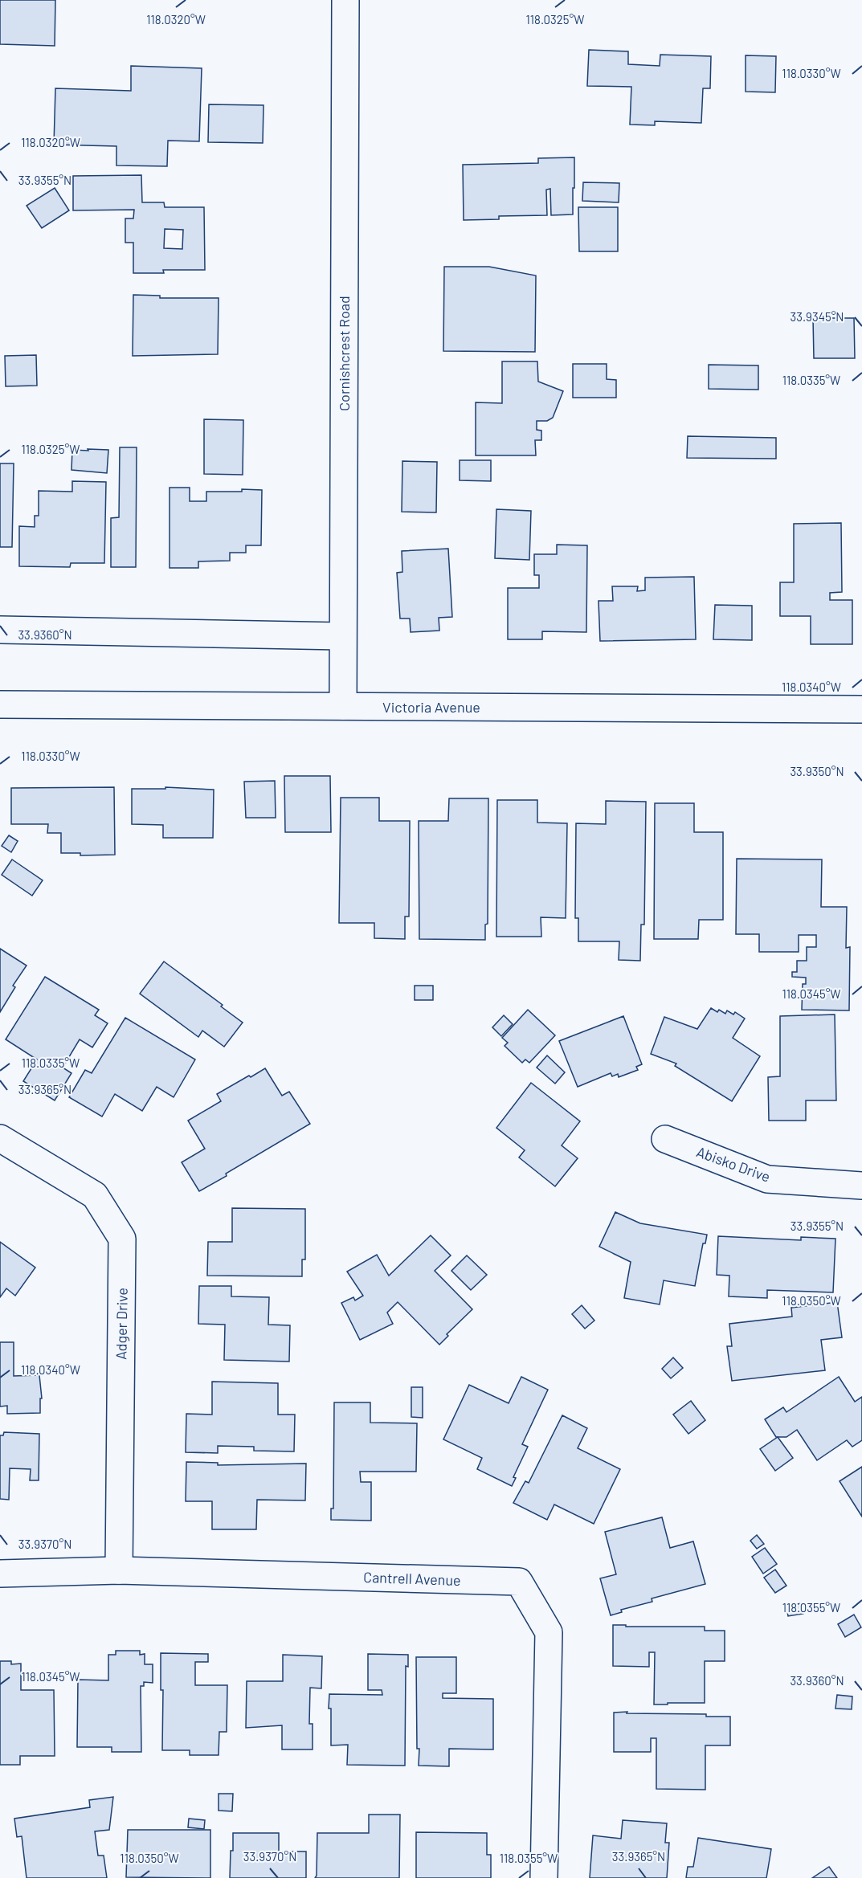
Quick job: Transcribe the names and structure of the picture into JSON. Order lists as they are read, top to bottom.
{
  "streets": {
    "street": [
      "Cornishcrest Road",
      "Victoria Avenue",
      "Abisko Drive",
      "Adger Drive",
      "Cantrell Avenue"
    ]
  },
  "crossings": [
    ["Cornishcrest Road", "Victoria Avenue"],
    ["Adger Drive", "Cantrell Avenue"]
  ],
  "coordinates": [
    "118.0320°W",
    "118.0325°W",
    "118.0330°W",
    "33.9355°N",
    "33.9345°N",
    "118.0335°W",
    "33.9360°N",
    "118.0340°W",
    "33.9350°N",
    "118.0345°W",
    "33.9365°N",
    "118.0350°W",
    "33.9370°N",
    "118.0355°W"
  ]
}
